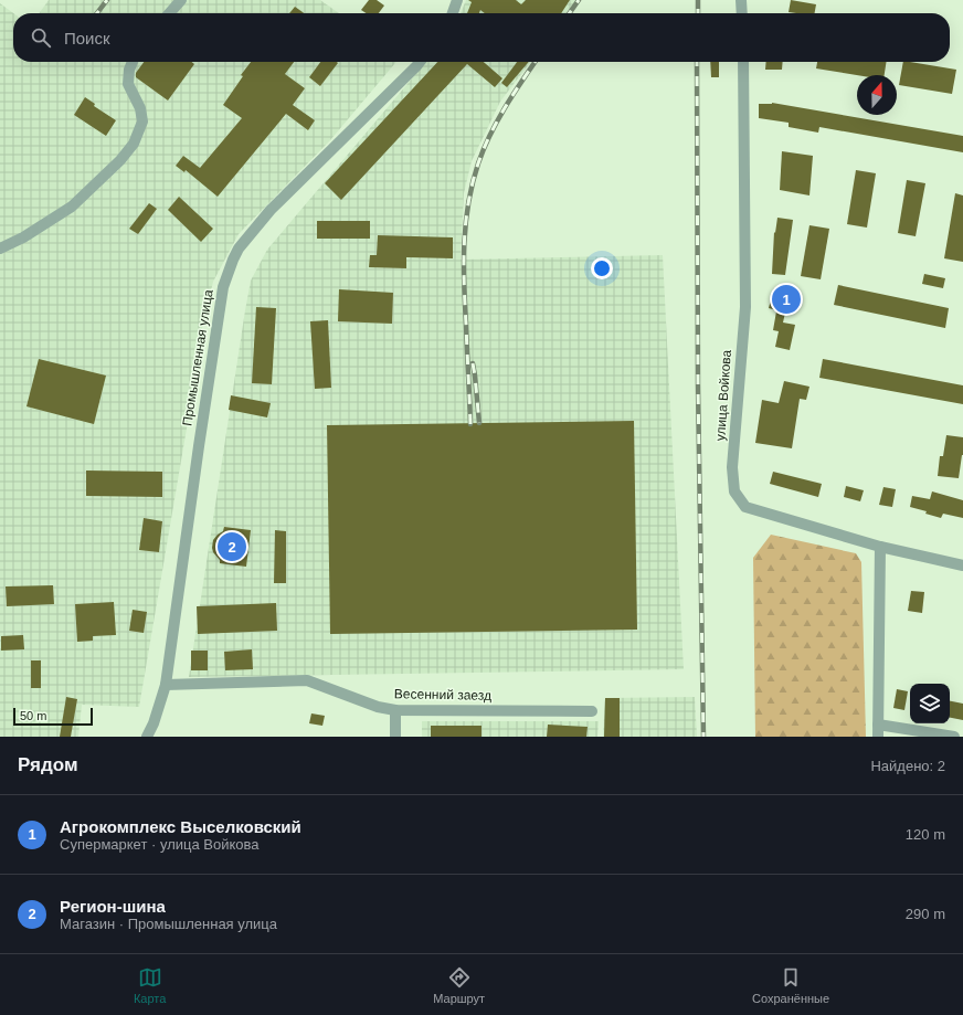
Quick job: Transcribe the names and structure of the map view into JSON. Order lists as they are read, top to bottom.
{
  "streets": {
    "street": ["Промышленная улица", "улица Войкова", "Весенний заезд"]
  },
  "crossings": [
    ["Промышленная улица", "Весенний заезд"]
  ],
  "scale_bar": "50 m",
  "north": "top",
  "page": {
    "search": "Поиск",
    "pins": ["1", "2"],
    "scale": "50 m",
    "heading": ["Рядом", "Найдено: 2"],
    "list": [
      {
        "mark": "1",
        "name": "Агрокомплекс Выселковский",
        "note": "Супермаркет · улица Войкова",
        "value": "120 m"
      },
      {
        "mark": "2",
        "name": "Регион-шина",
        "note": "Магазин · Промышленная улица",
        "value": "290 m"
      }
    ],
    "nav": ["Карта", "Маршрут", "Сохранённые"]
  }
}
